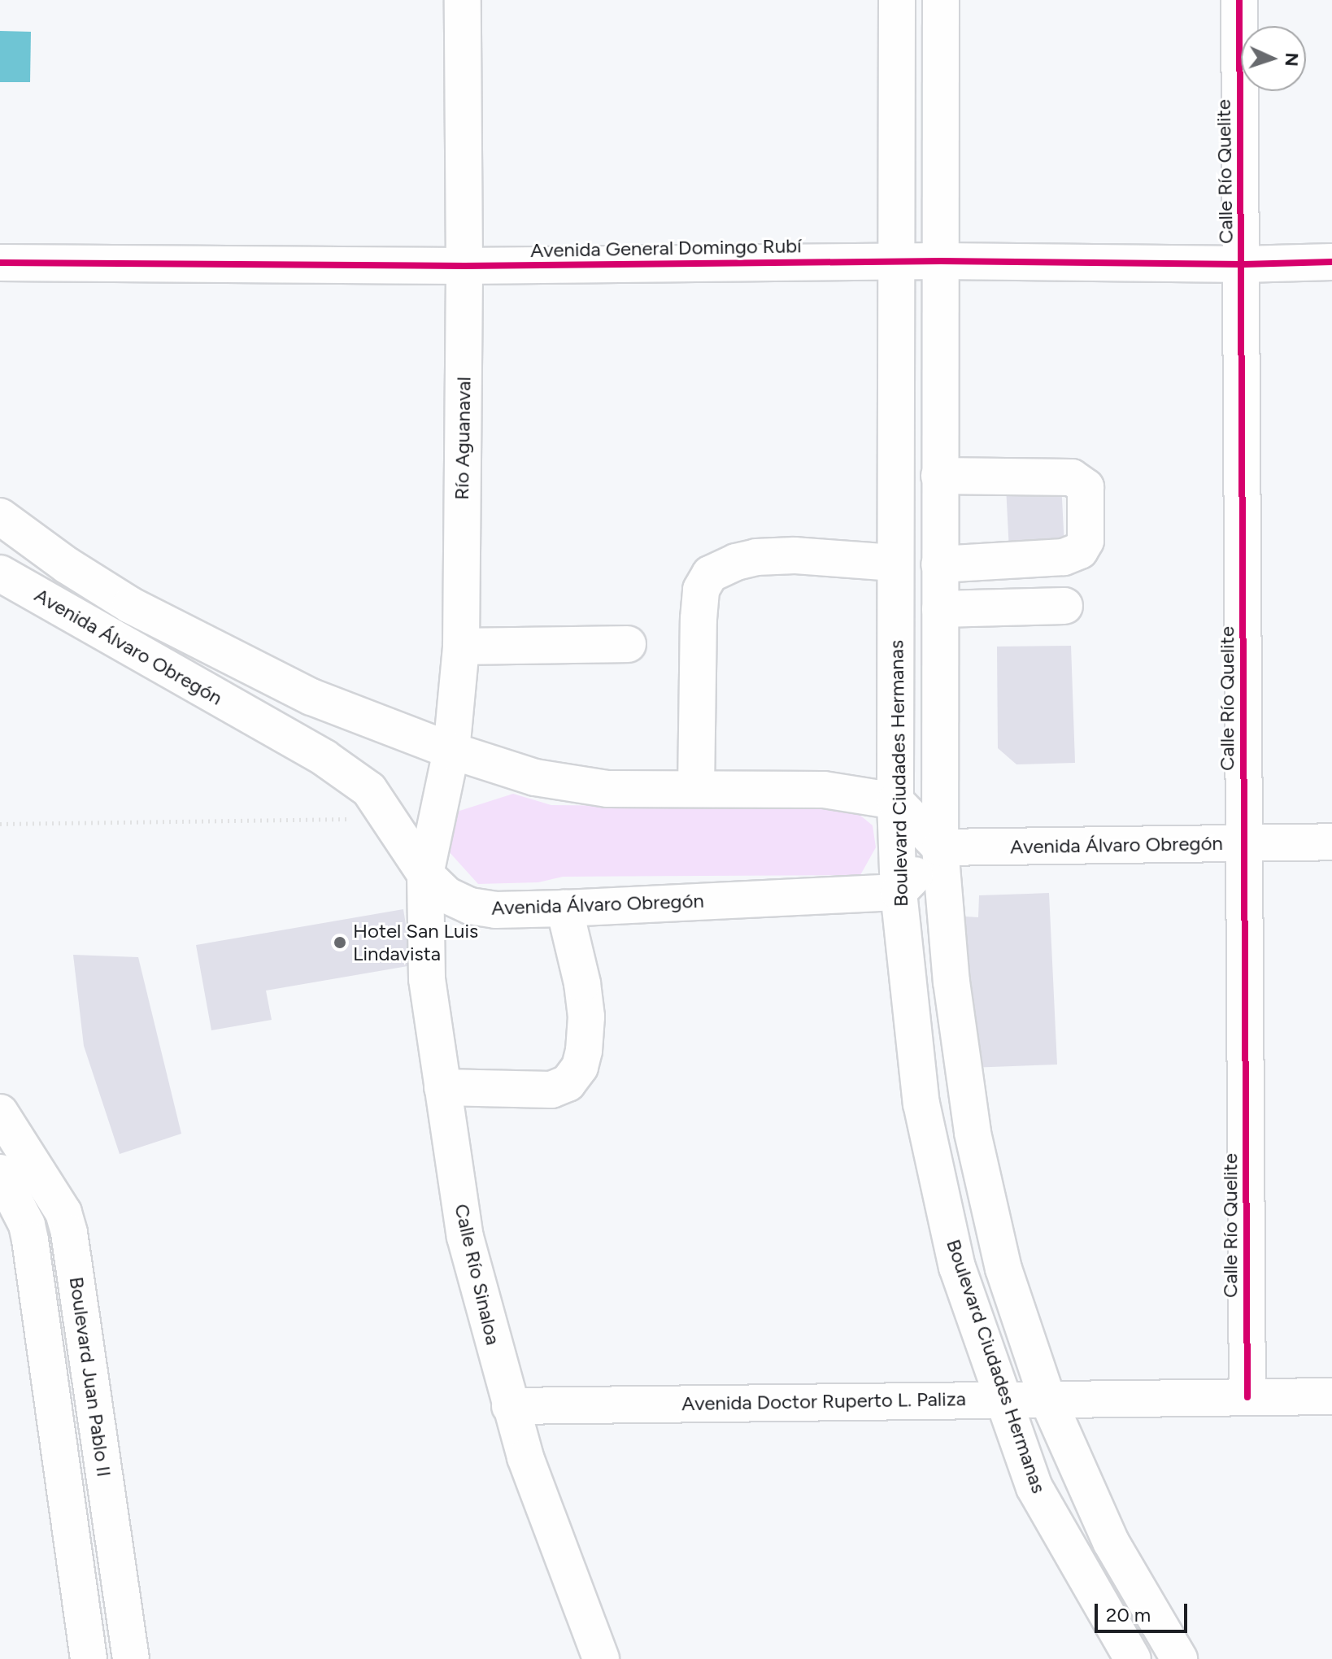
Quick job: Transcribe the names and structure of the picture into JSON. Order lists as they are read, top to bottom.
{
  "streets": {
    "main road": [
      "Calle Río Quelite",
      "Avenida General Domingo Rubí",
      "Río Aguanaval",
      "Avenida Álvaro Obregón",
      "Boulevard Ciudades Hermanas",
      "Calle Río Sinaloa",
      "Boulevard Juan Pablo II",
      "Avenida Doctor Ruperto L. Paliza"
    ]
  },
  "crossings": [
    ["Calle Río Quelite", "Avenida General Domingo Rubí"],
    ["Calle Río Quelite", "Avenida Álvaro Obregón"],
    ["Calle Río Quelite", "Avenida Doctor Ruperto L. Paliza"],
    ["Avenida General Domingo Rubí", "Río Aguanaval"],
    ["Avenida General Domingo Rubí", "Boulevard Ciudades Hermanas"],
    ["Río Aguanaval", "Avenida Álvaro Obregón"],
    ["Río Aguanaval", "Calle Río Sinaloa"],
    ["Avenida Álvaro Obregón", "Boulevard Ciudades Hermanas"],
    ["Avenida Álvaro Obregón", "Calle Río Sinaloa"],
    ["Boulevard Ciudades Hermanas", "Avenida Doctor Ruperto L. Paliza"],
    ["Calle Río Sinaloa", "Avenida Doctor Ruperto L. Paliza"]
  ],
  "places": ["Hotel San Luis Lindavista"],
  "scale_bar": "20 m",
  "north": "right"
}
